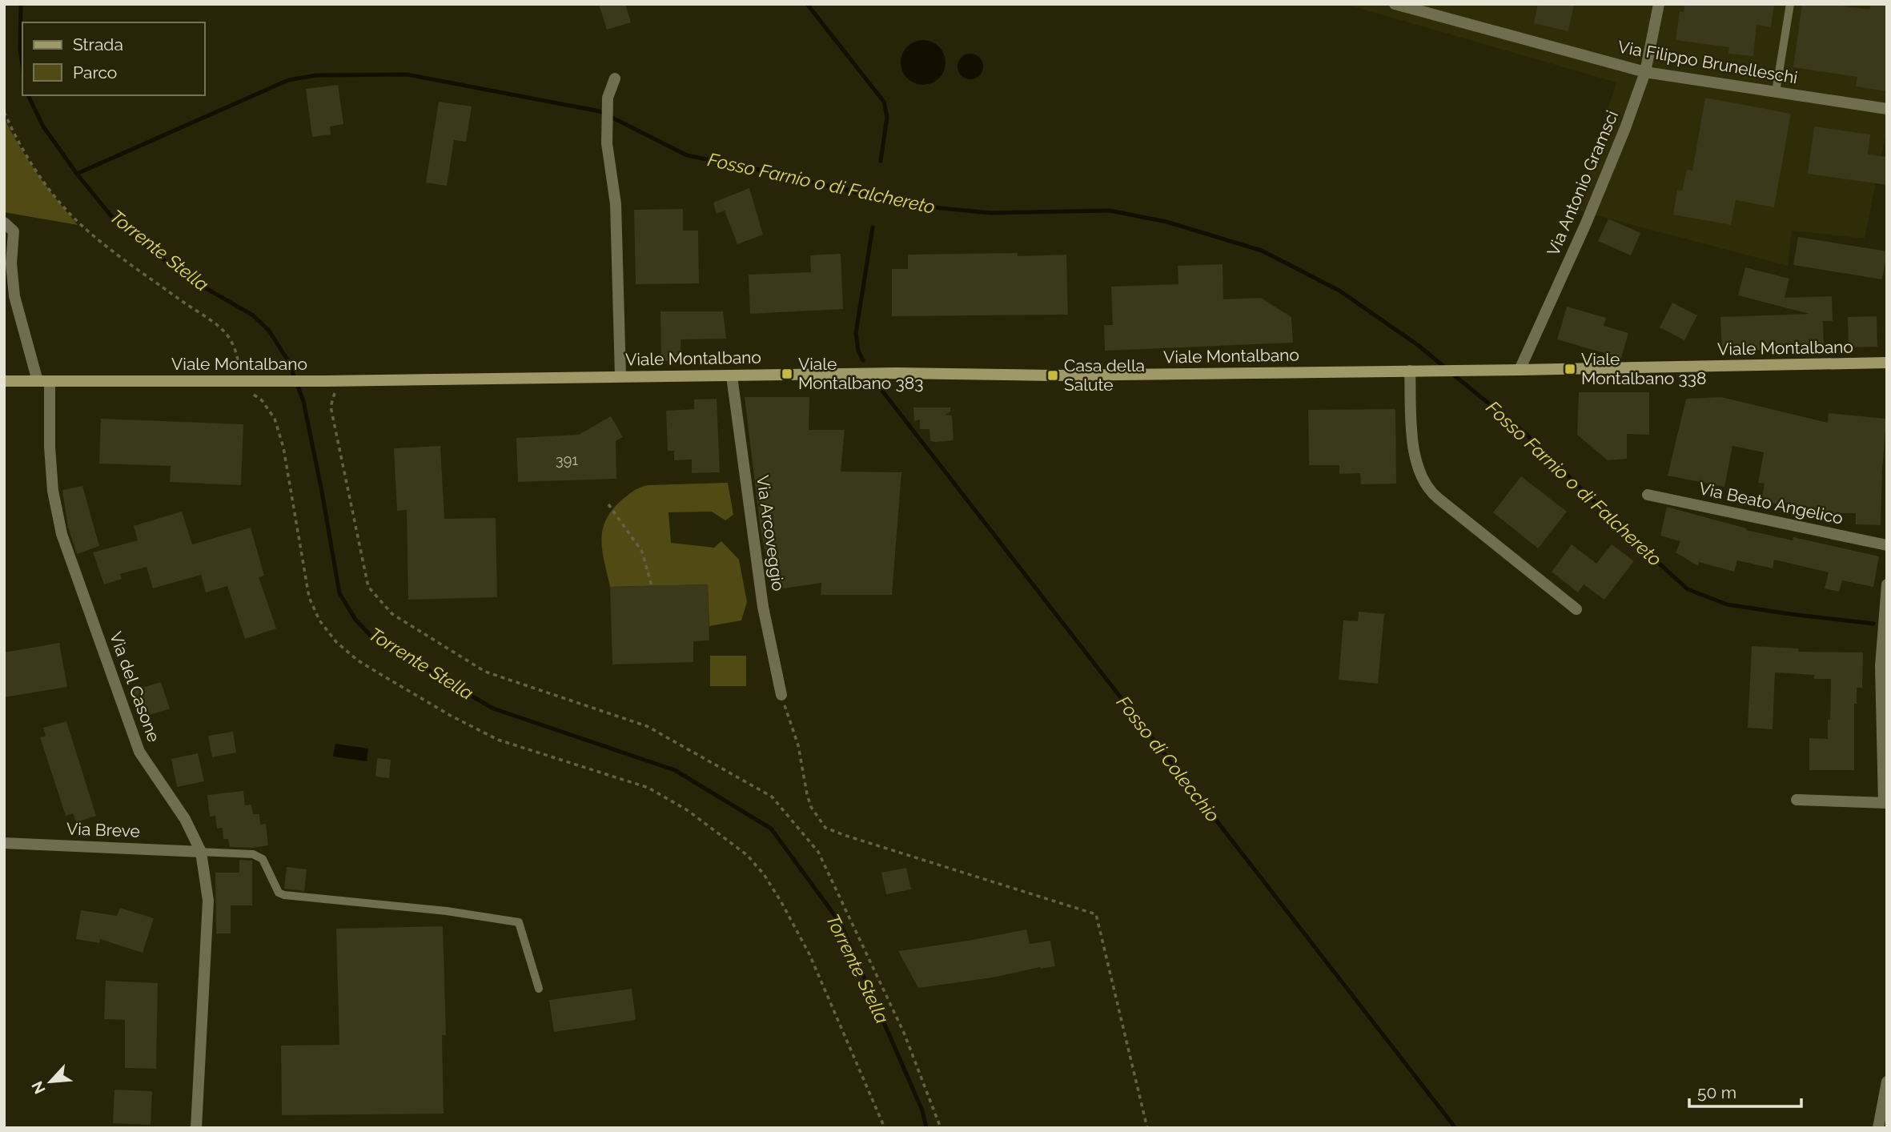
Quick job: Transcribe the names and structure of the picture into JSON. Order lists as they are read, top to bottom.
{
  "streets": {
    "main road": ["Viale Montalbano"],
    "street": [
      "Via Filippo Brunelleschi",
      "Via Antonio Gramsci",
      "Via Beato Angelico",
      "Via Arcoveggio",
      "Via del Casone",
      "Via Breve"
    ]
  },
  "crossings": [
    ["Via Filippo Brunelleschi", "Via Antonio Gramsci"],
    ["Via Antonio Gramsci", "Viale Montalbano"],
    ["Viale Montalbano", "Via Arcoveggio"],
    ["Viale Montalbano", "Via del Casone"],
    ["Via del Casone", "Via Breve"]
  ],
  "water": ["Fosso Farnio o di Falchereto", "Torrente Stella", "Fosso di Colecchio"],
  "places": {
    "transit": ["Viale Montalbano 338", "Viale Montalbano 383", "Casa della Salute"]
  },
  "house_numbers": ["391"],
  "legend": ["Strada", "Parco"],
  "scale_bar": "50 m",
  "north": "bottom left"
}
